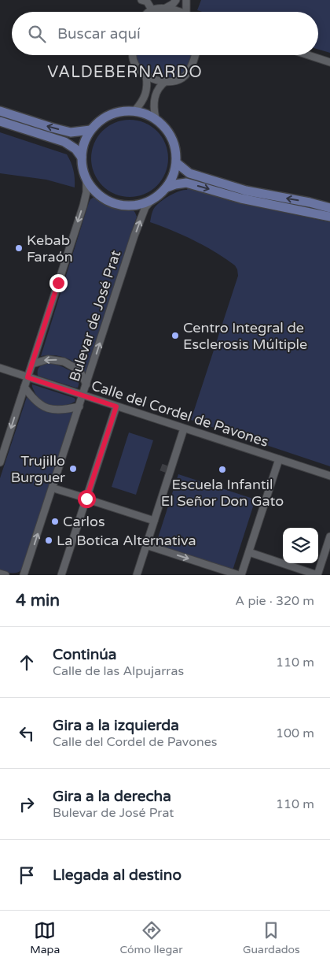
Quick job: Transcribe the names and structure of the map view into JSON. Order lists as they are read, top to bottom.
{
  "streets": {
    "street": ["Bulevar de José Prat", "Calle del Cordel de Pavones"]
  },
  "crossings": [
    ["Bulevar de José Prat", "Calle del Cordel de Pavones"]
  ],
  "districts": ["VALDEBERNARDO"],
  "places": [
    "Kebab Faraón",
    "Centro Integral de Esclerosis Múltiple",
    "Trujillo Burguer",
    "Escuela Infantil El Señor Don Gato",
    "Carlos",
    "La Botica Alternativa"
  ],
  "page": {
    "search": "Buscar aquí",
    "heading": ["4 min", "A pie · 320 m"],
    "list": [
      ["Continúa", "Calle de las Alpujarras", "110 m"],
      ["Gira a la izquierda", "Calle del Cordel de Pavones", "100 m"],
      ["Gira a la derecha", "Bulevar de José Prat", "110 m"],
      "Llegada al destino"
    ],
    "nav": ["Mapa", "Cómo llegar", "Guardados"]
  }
}
